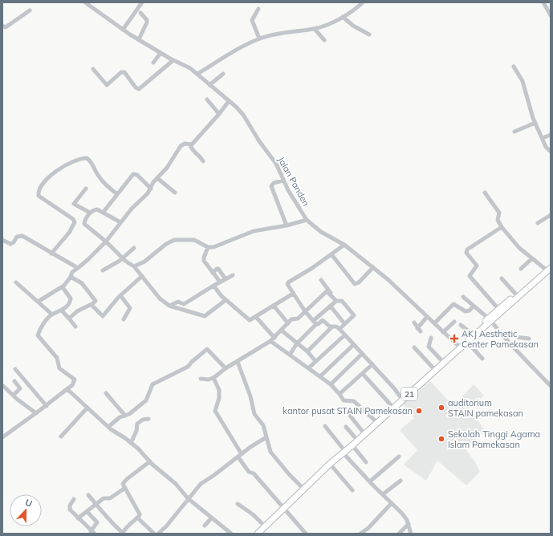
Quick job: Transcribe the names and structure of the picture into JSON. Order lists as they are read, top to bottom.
{
  "streets": {
    "highway": ["21"],
    "street": ["Jalan Panden"]
  },
  "crossings": [
    ["Jalan Panden", "21"]
  ],
  "places": {
    "health": ["AKJ Aesthetic Center Pamekasan"],
    "other": ["auditorium STAIN pamekasan", "kantor pusat STAIN Pamekasan", "Sekolah Tinggi Agama Islam Pamekasan"]
  },
  "north": "top"
}
